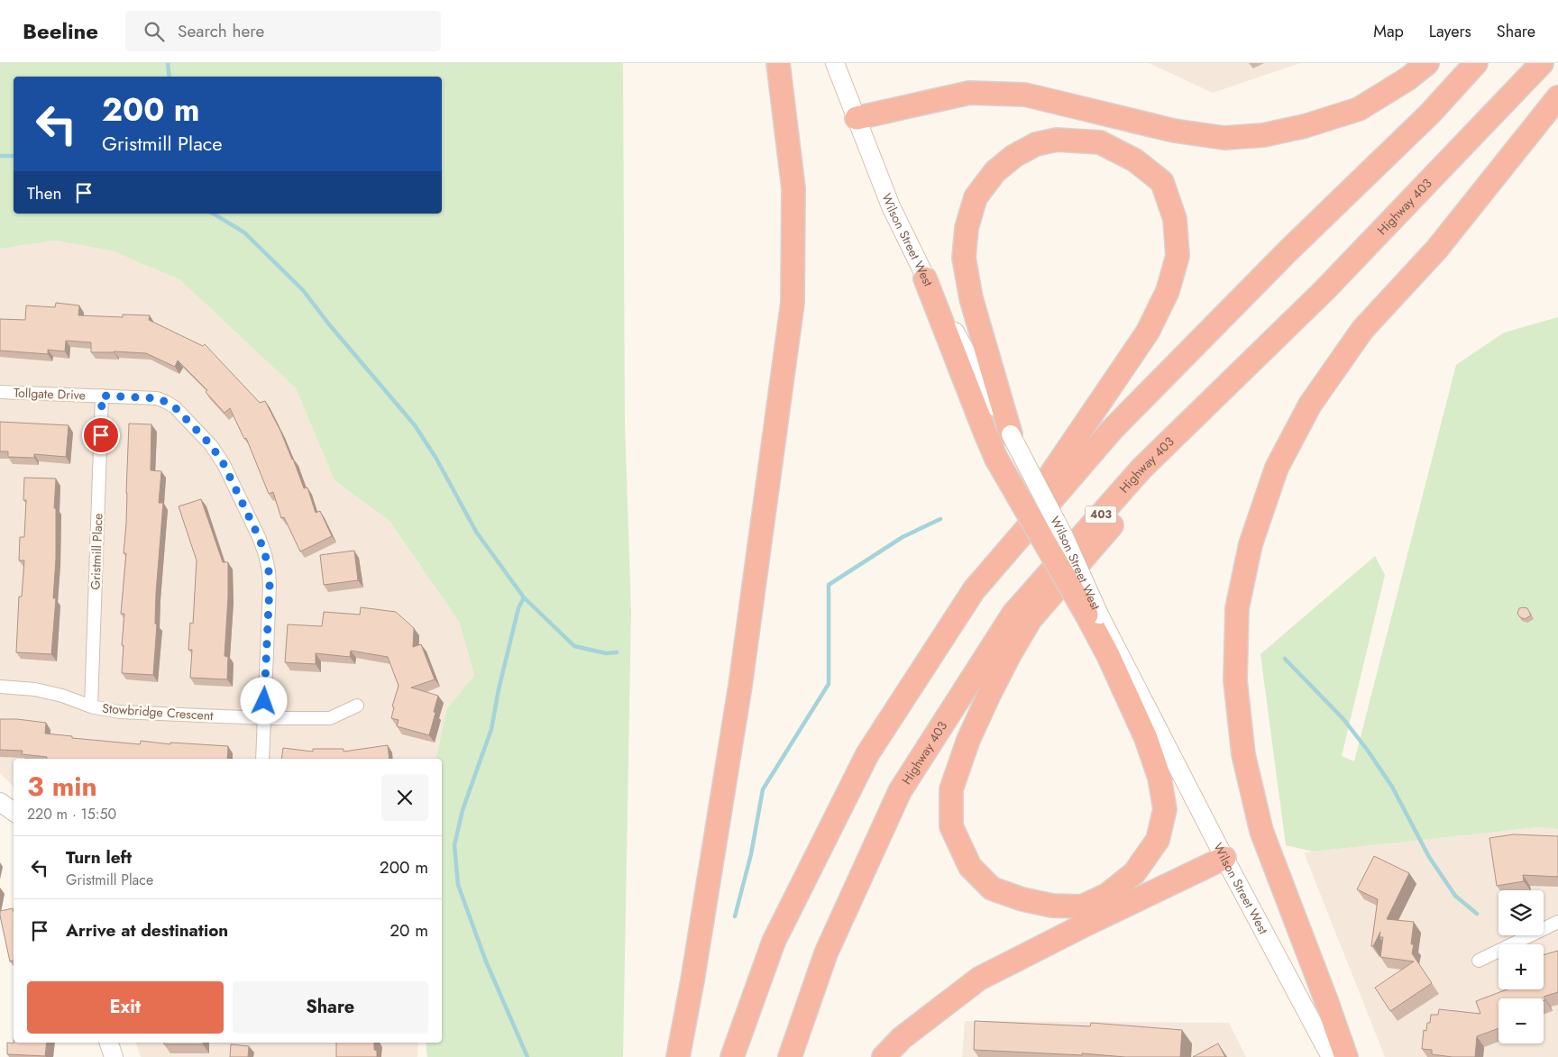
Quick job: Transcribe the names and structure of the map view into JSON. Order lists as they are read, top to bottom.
{
  "streets": {
    "highway": ["Highway 403", "403"],
    "main road": ["Wilson Street West"],
    "street": ["Tollgate Drive", "Gristmill Place", "Stowbridge Crescent"]
  },
  "crossings": [
    ["Tollgate Drive", "Gristmill Place"],
    ["Tollgate Drive", "Stowbridge Crescent"],
    ["Gristmill Place", "Stowbridge Crescent"]
  ],
  "page": {
    "header": "Beeline",
    "search": "Search here",
    "nav": ["Map", "Layers", "Share"],
    "turn": ["200 m", "Gristmill Place"],
    "then": "Then",
    "heading": ["3 min", "220 m · 15:50"],
    "list": [
      {
        "name": "Turn left",
        "note": "Gristmill Place",
        "value": "200 m"
      },
      {
        "name": "Arrive at destination",
        "value": "20 m"
      }
    ],
    "map_buttons": ["+", "−"],
    "buttons": ["Exit", "Share"]
  }
}
